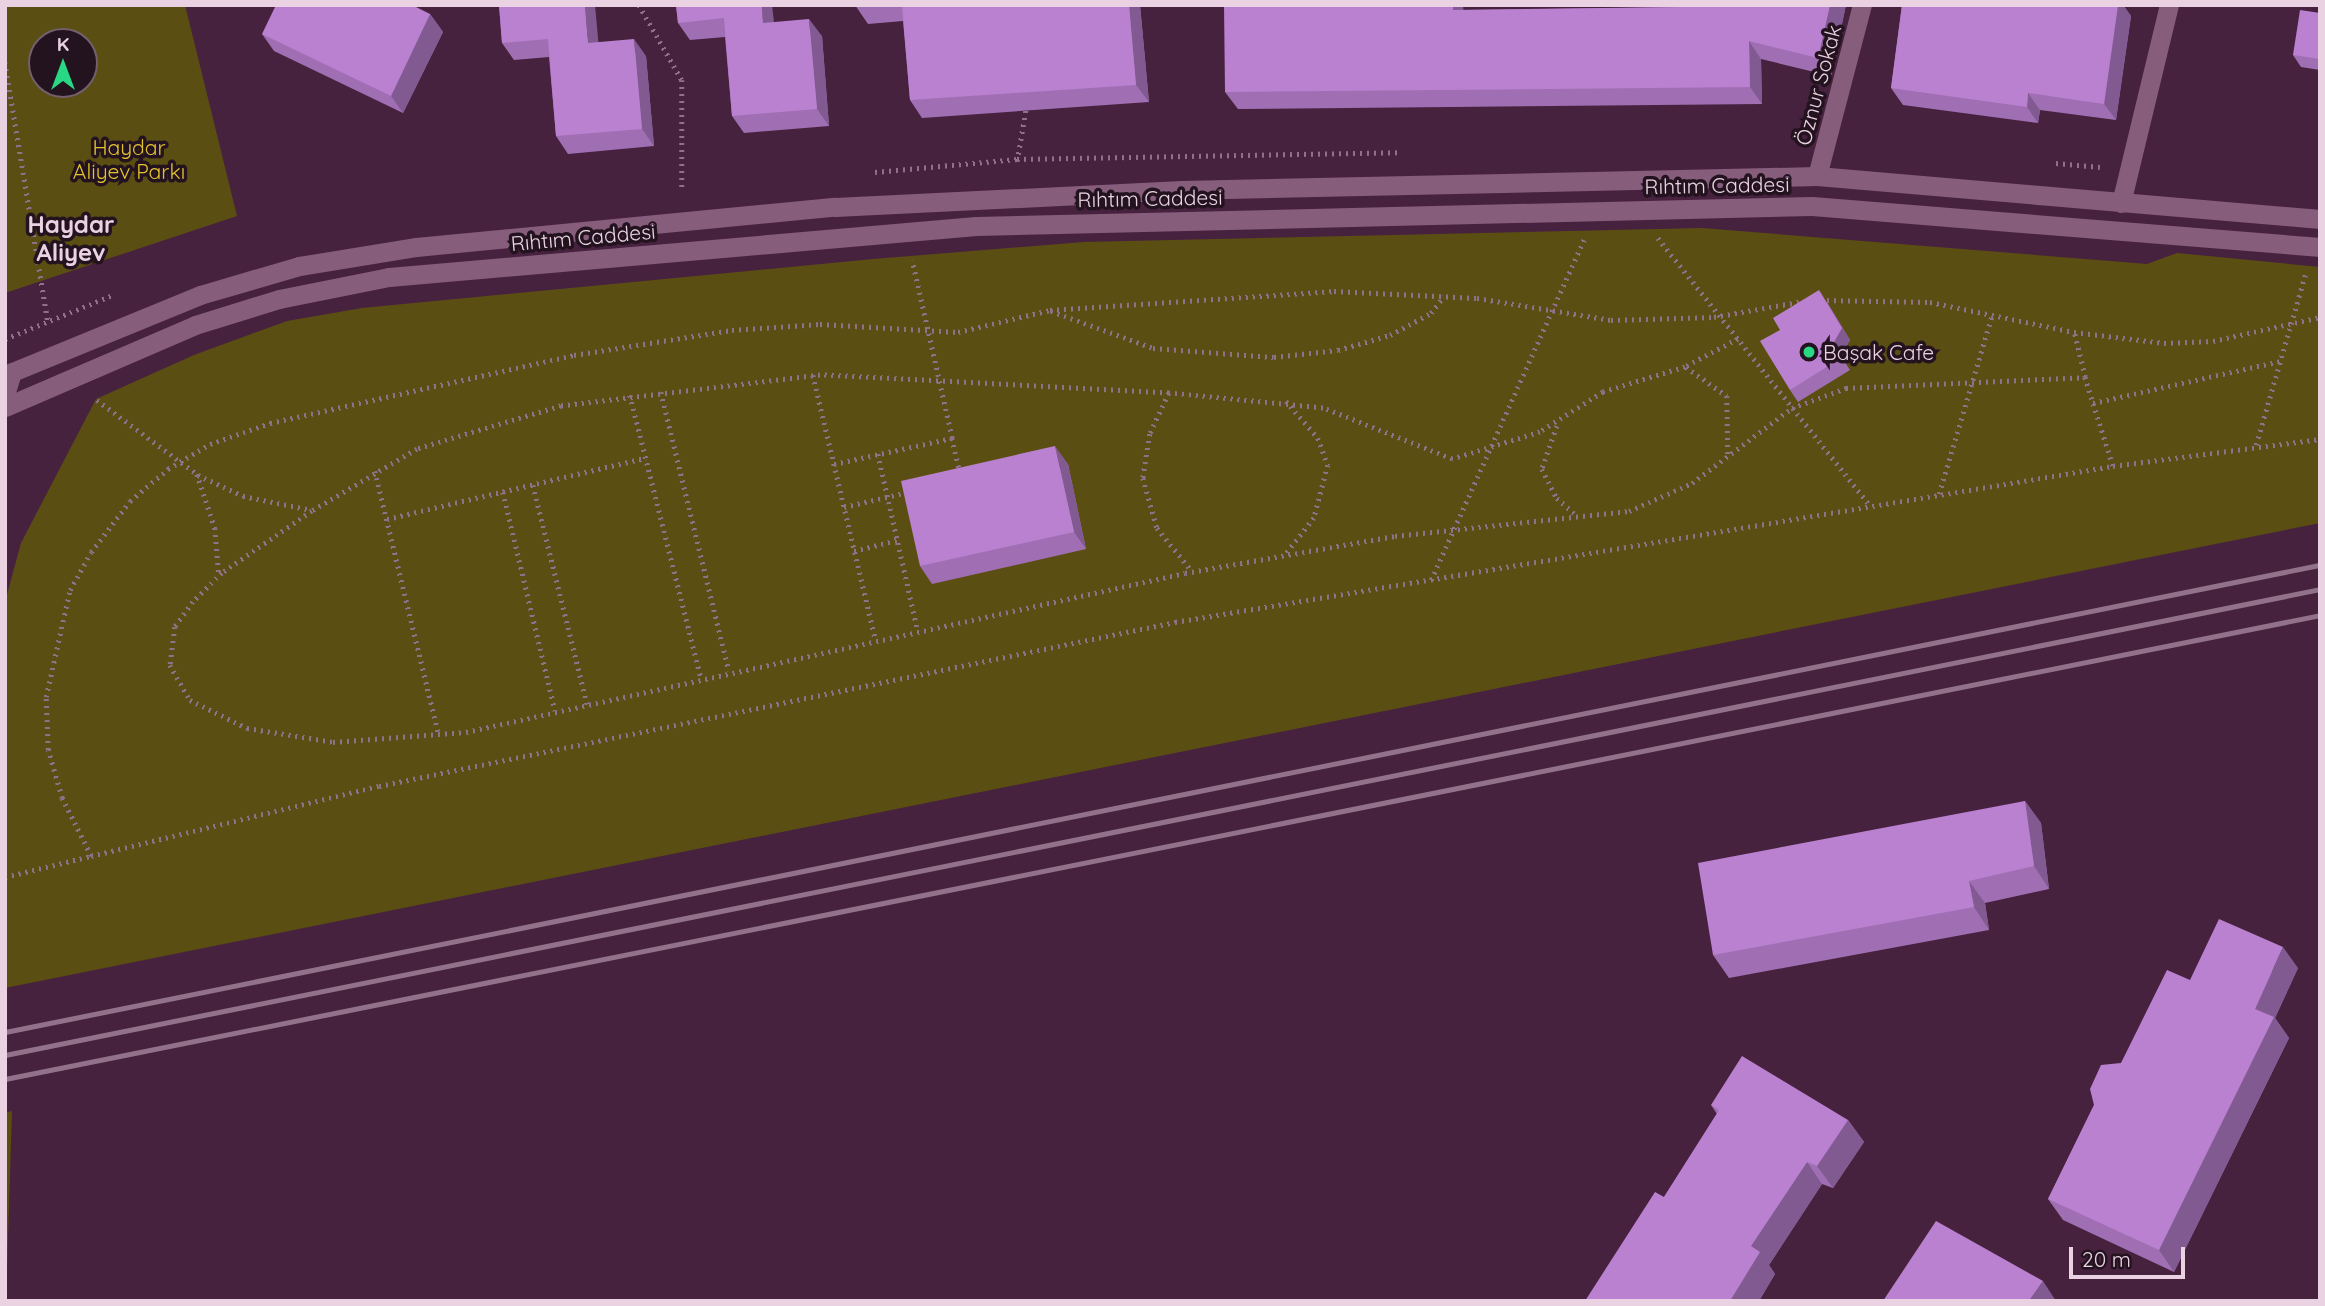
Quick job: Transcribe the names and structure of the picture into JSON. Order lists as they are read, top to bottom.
{
  "streets": {
    "main road": ["Öznur Sokak", "Rıhtım Caddesi"]
  },
  "crossings": [
    ["Öznur Sokak", "Rıhtım Caddesi"]
  ],
  "districts": ["Haydar Aliyev"],
  "parks": ["Haydar Aliyev Parkı"],
  "places": ["Başak Cafe"],
  "scale_bar": "20 m",
  "north": "top"
}
